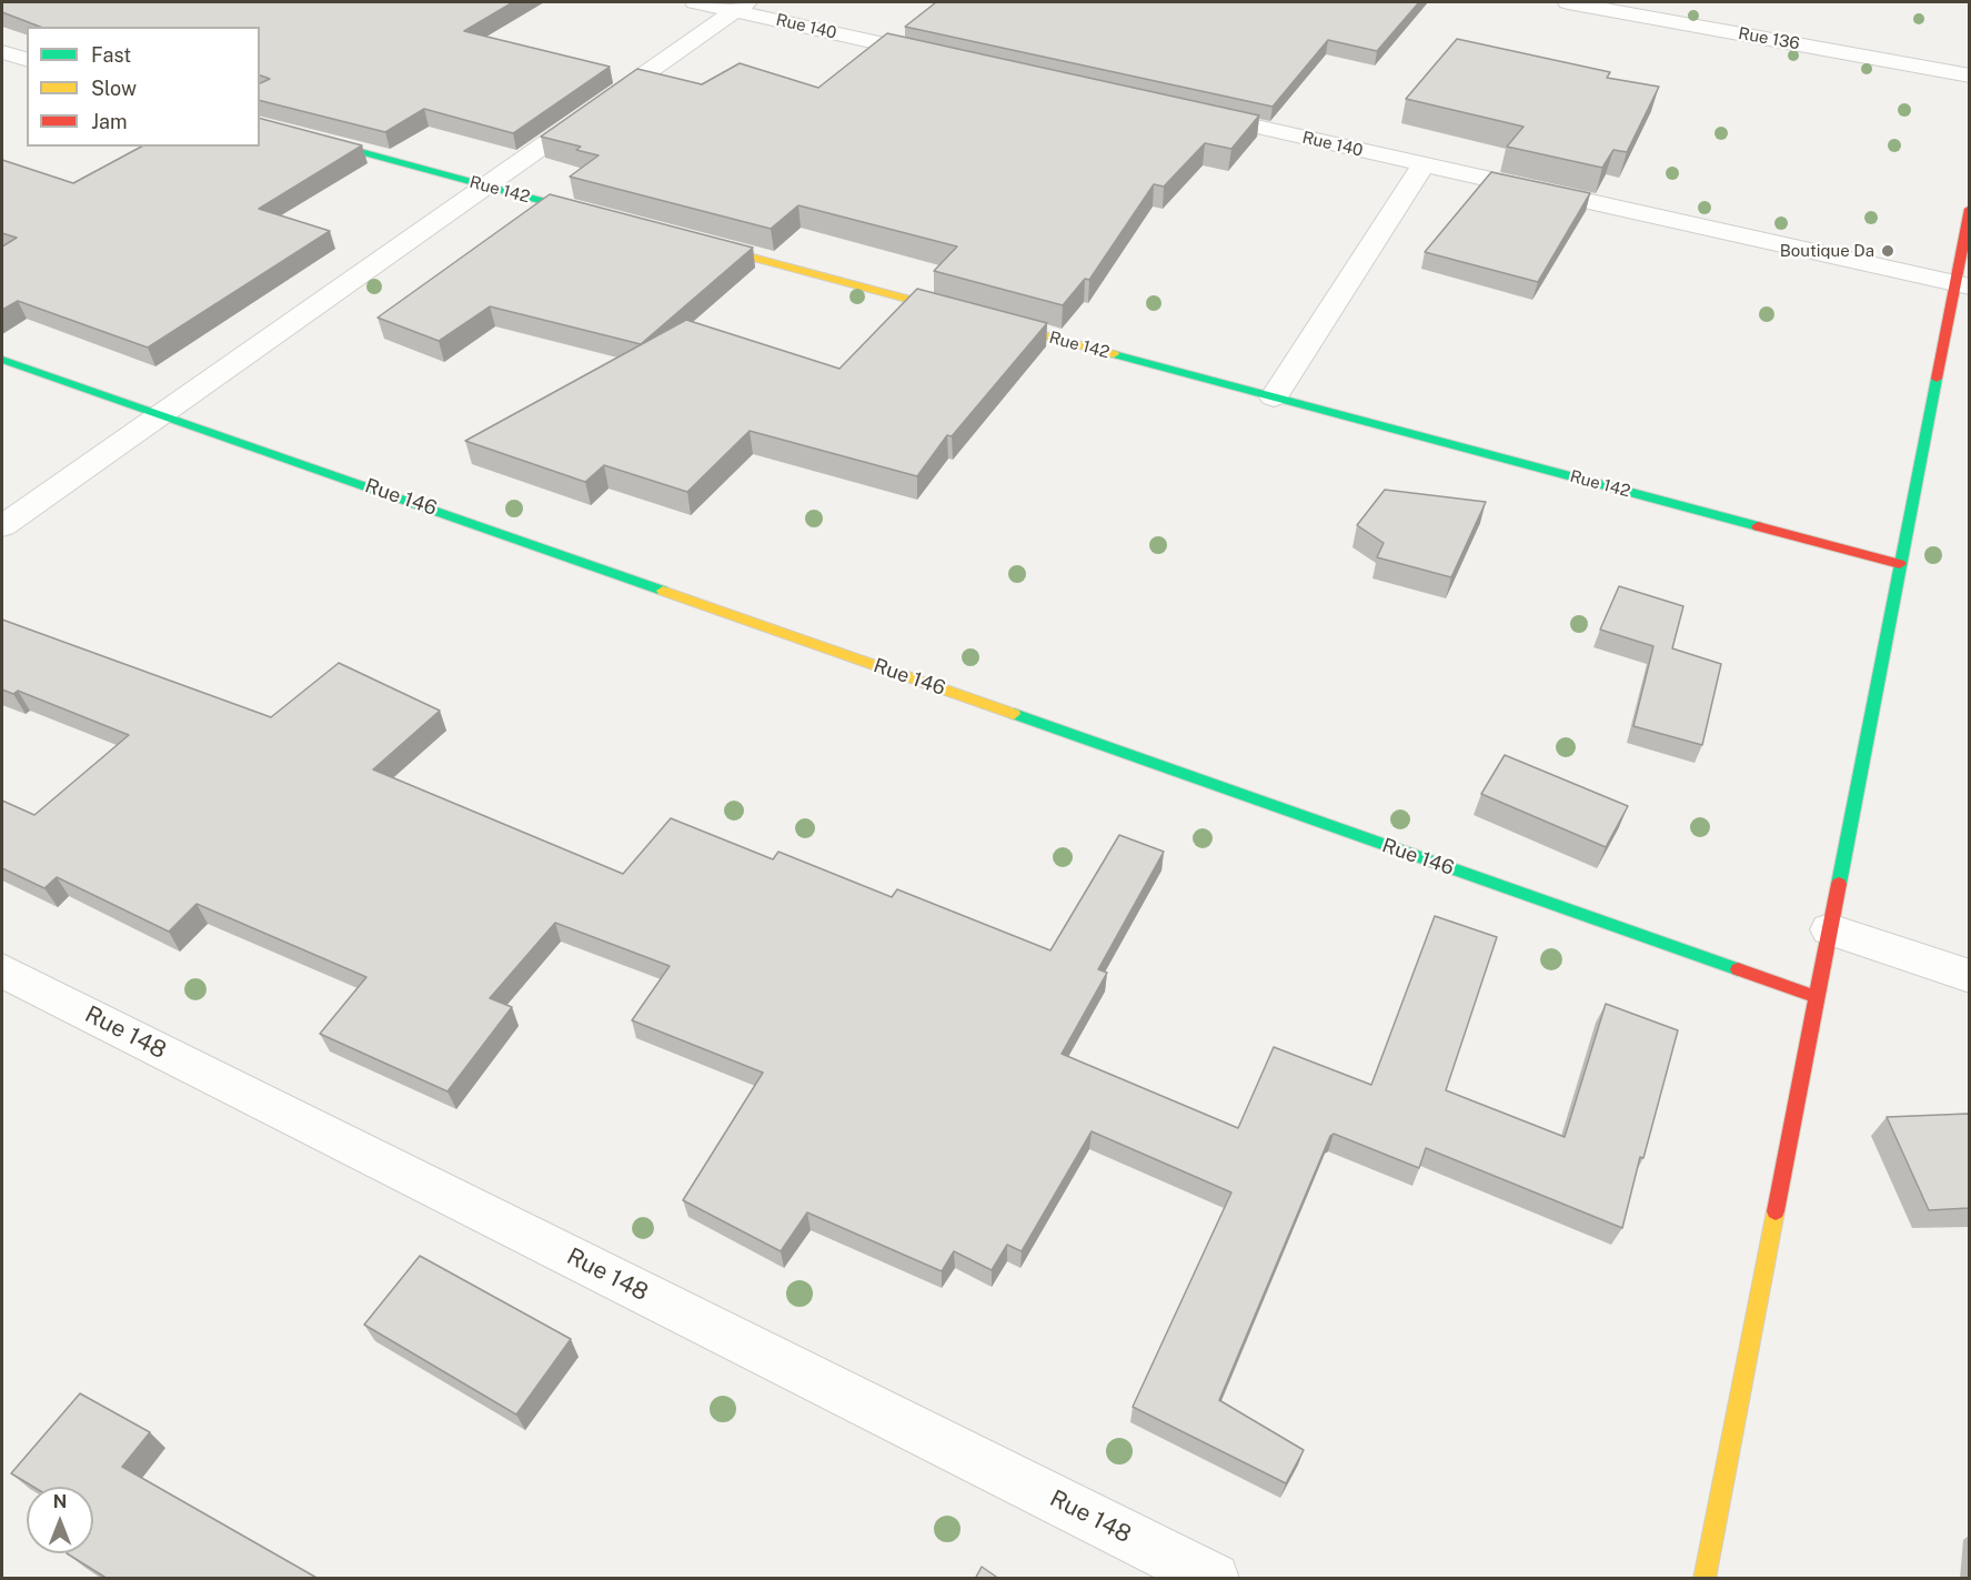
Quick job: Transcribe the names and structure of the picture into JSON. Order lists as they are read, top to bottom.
{
  "streets": {
    "street": [
      "Rue 140",
      "Rue 136",
      "Rue 142",
      "Rue 146",
      "Rue 148"
    ]
  },
  "places": ["Boutique Da"],
  "legend": ["Fast", "Slow", "Jam"],
  "north": "top"
}
